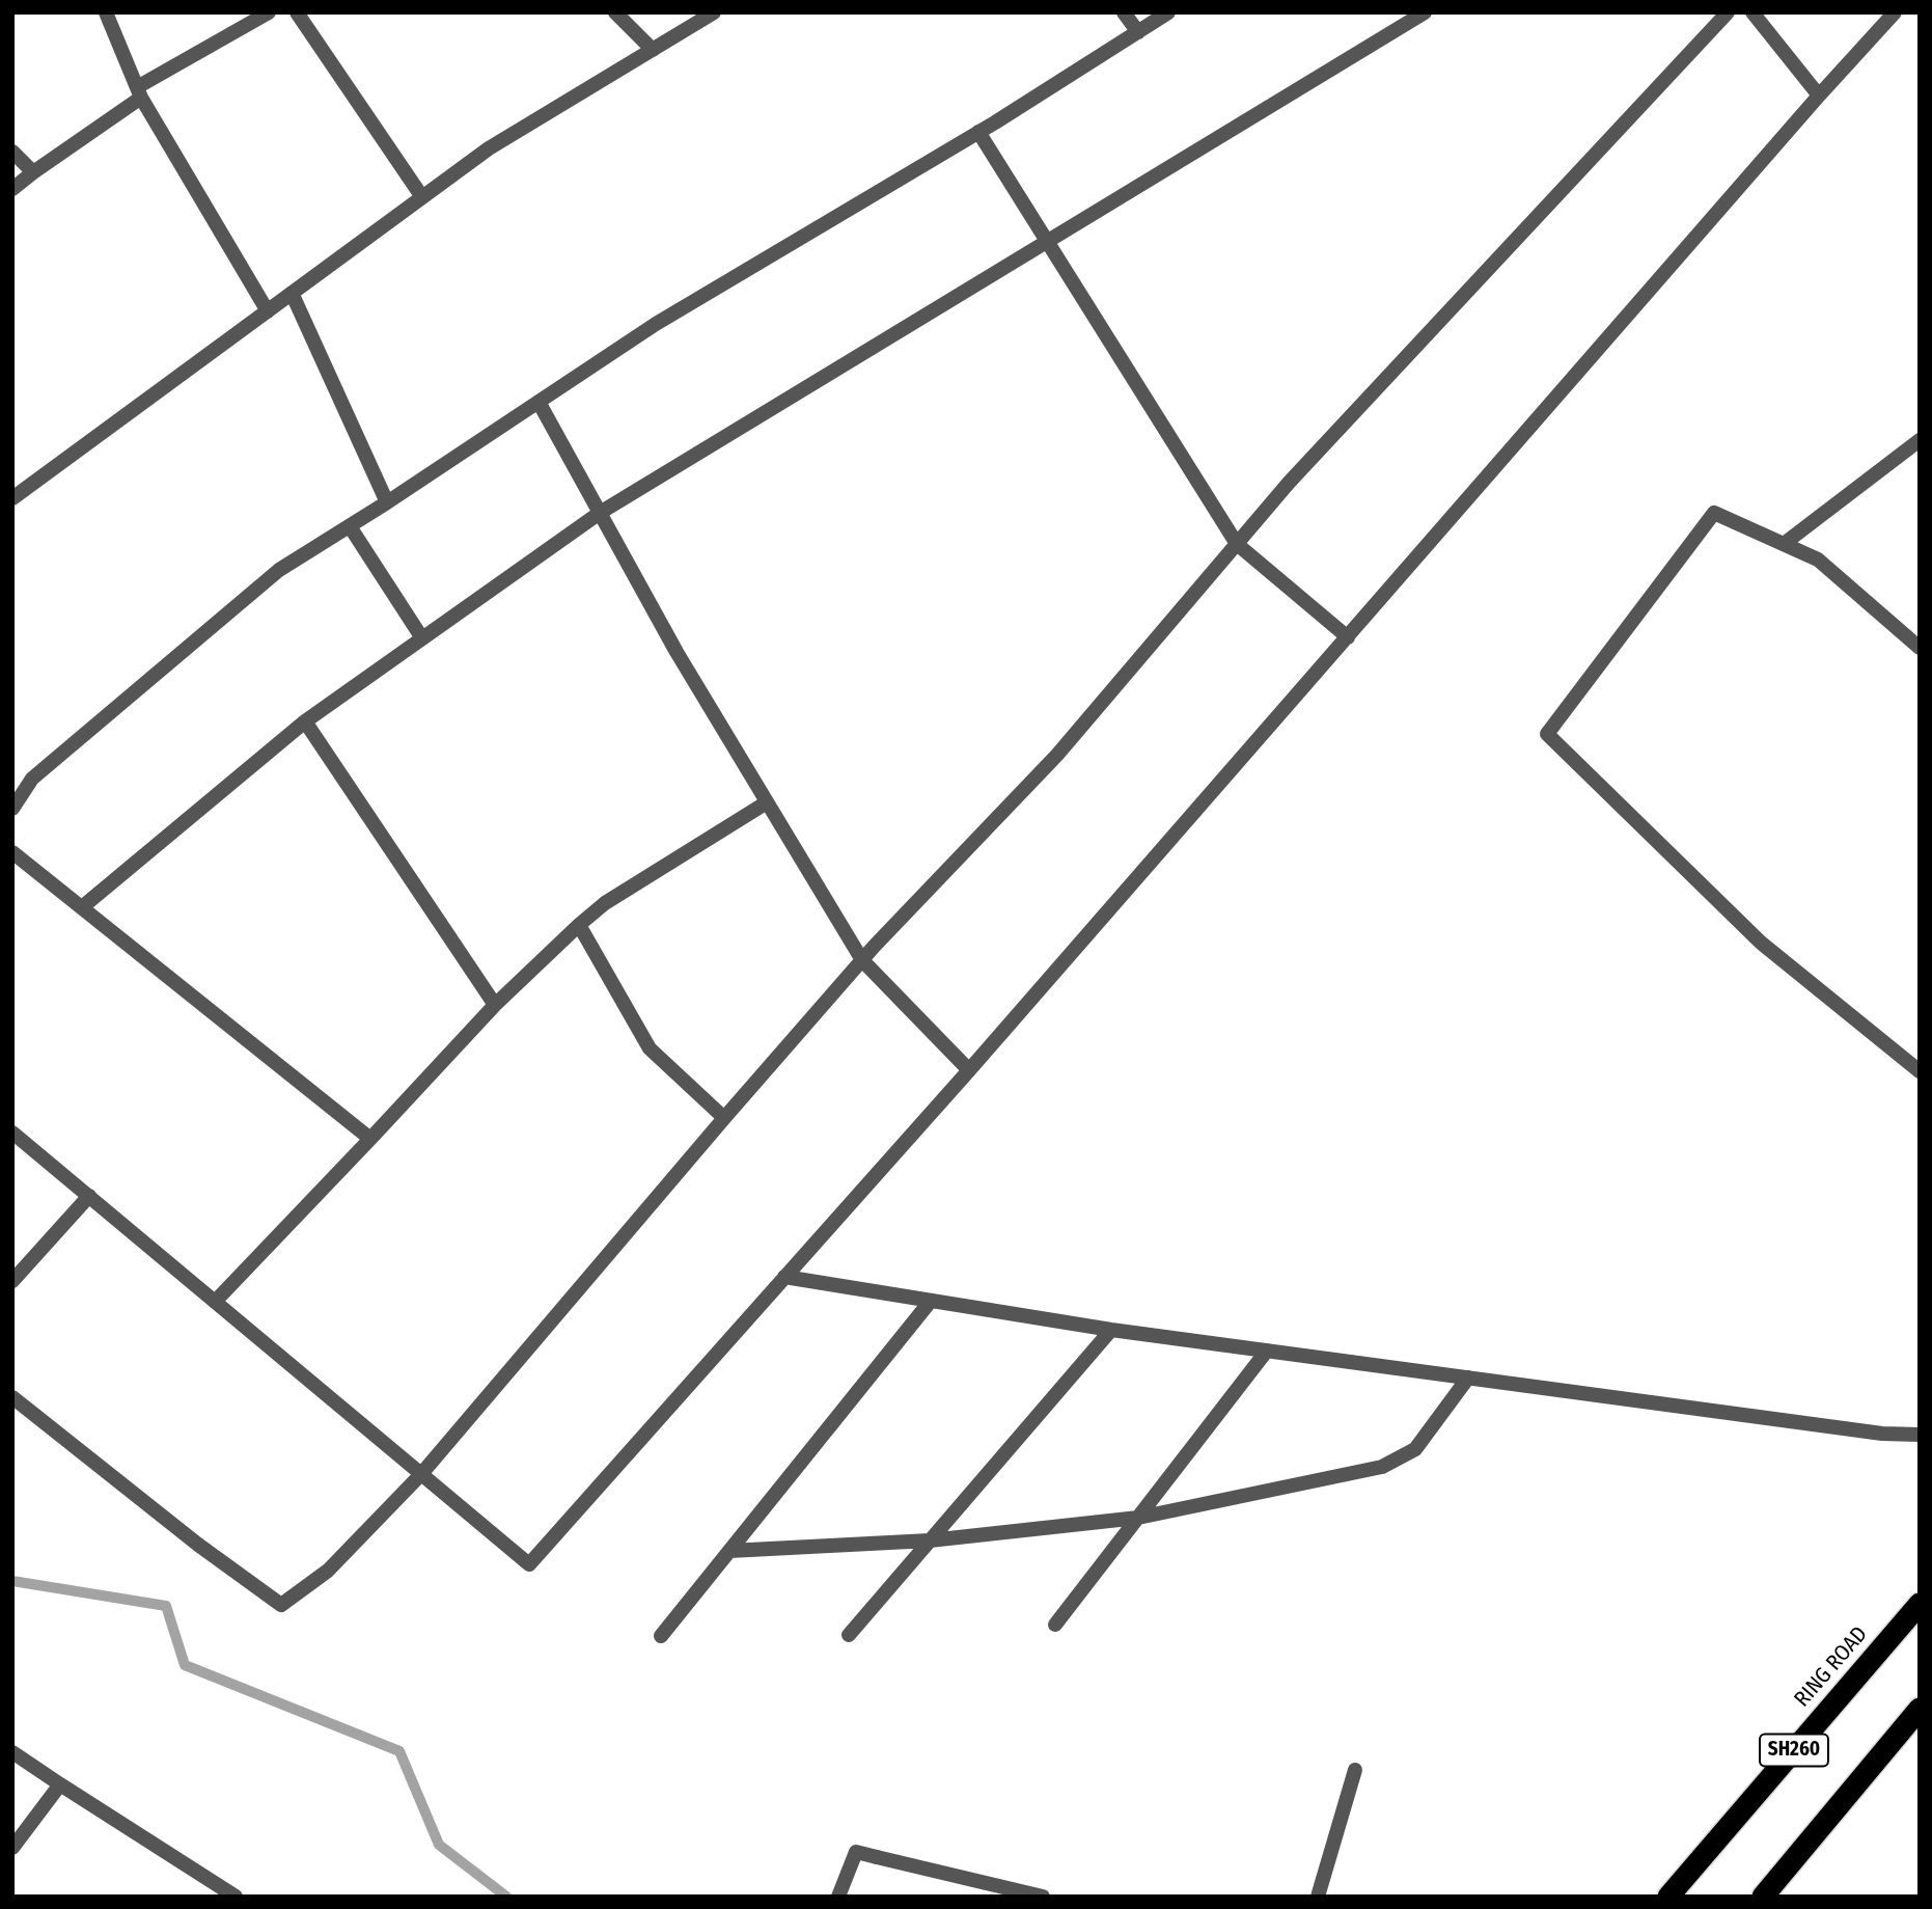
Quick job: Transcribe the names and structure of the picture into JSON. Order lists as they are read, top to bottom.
{
  "streets": {
    "highway": ["RING ROAD", "SH260"]
  }
}
